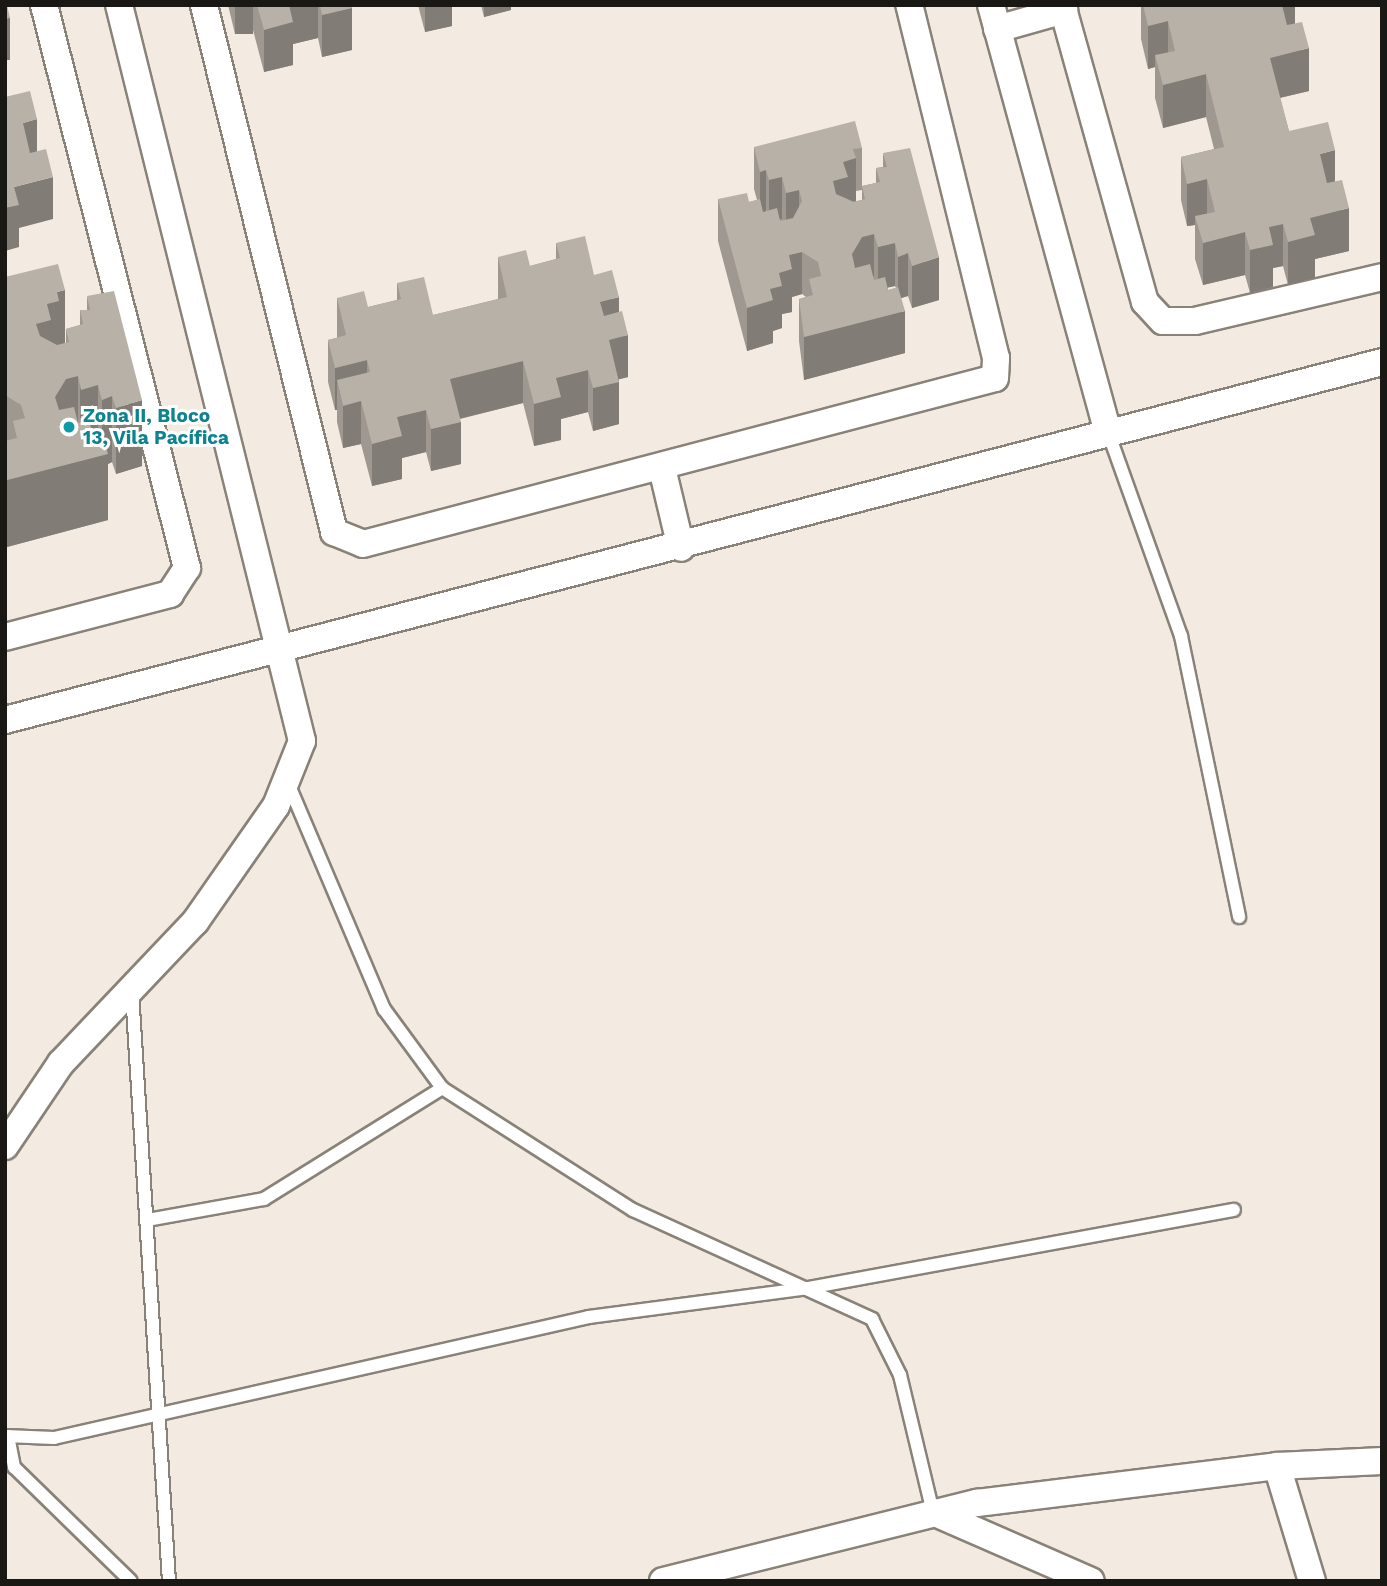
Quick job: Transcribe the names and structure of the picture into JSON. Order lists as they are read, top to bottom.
{
  "places": ["Zona II, Bloco 13, Vila Pacífica"]
}
